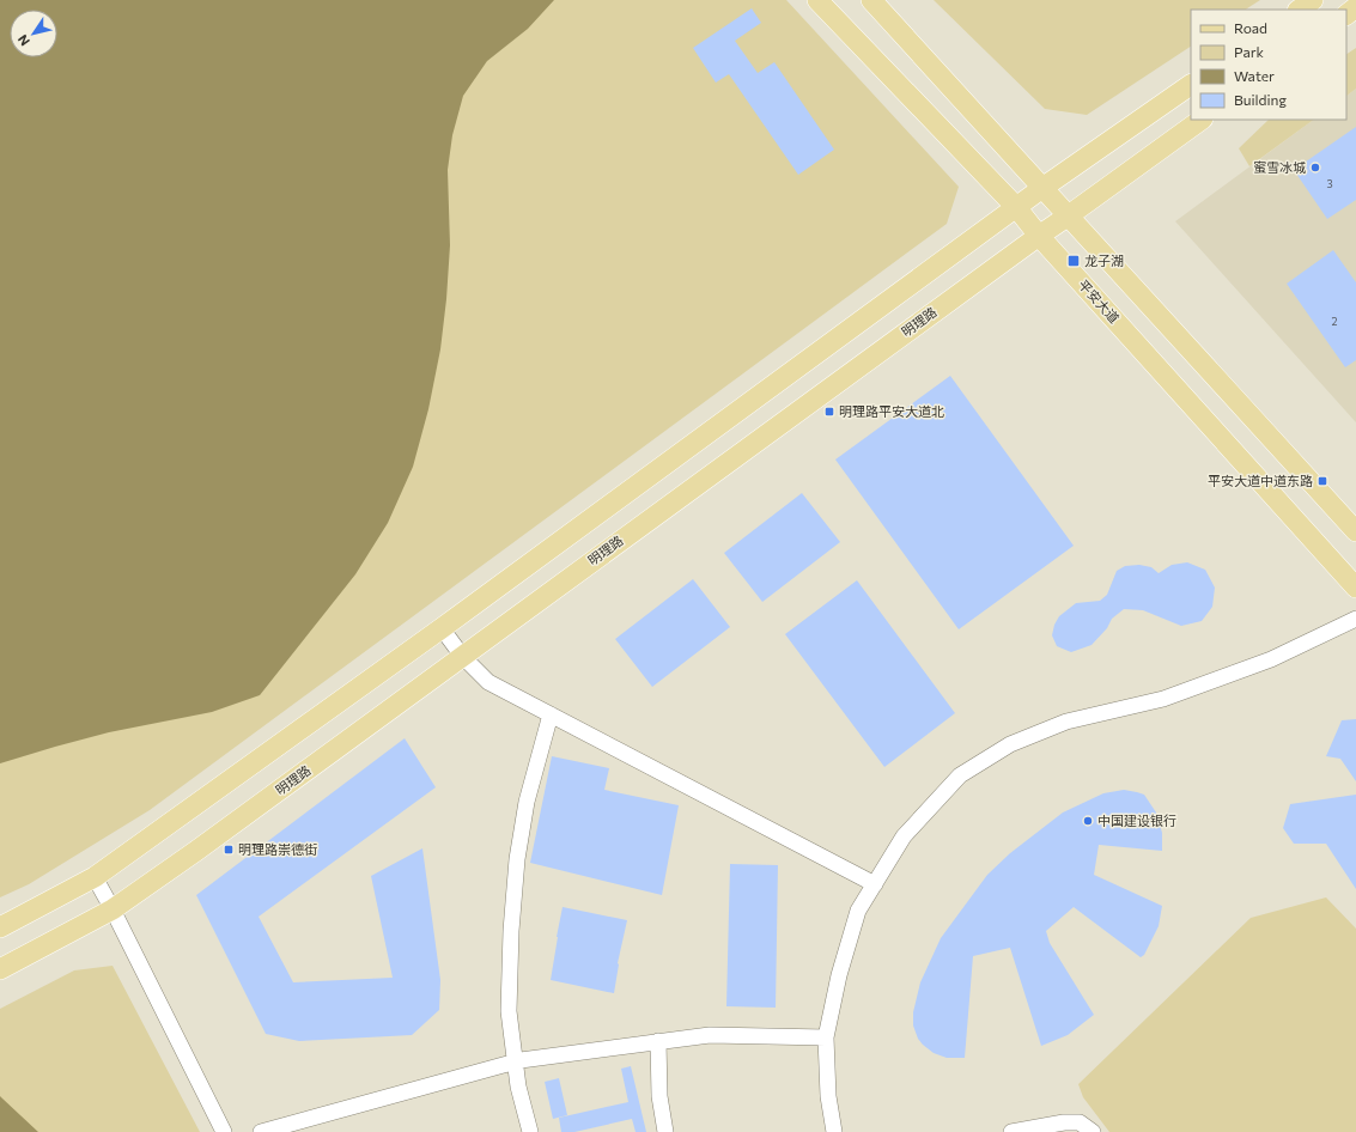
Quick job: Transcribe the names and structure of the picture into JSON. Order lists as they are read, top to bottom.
{
  "streets": {
    "main road": ["平安大道", "明理路"]
  },
  "crossings": [
    ["平安大道", "明理路"]
  ],
  "places": {
    "other": ["蜜雪冰城", "中国建设银行"],
    "transit": [
      "龙子湖",
      "明理路平安大道北",
      "平安大道中道东路",
      "明理路崇德街"
    ]
  },
  "house_numbers": ["3", "2"],
  "legend": [
    "Road",
    "Park",
    "Water",
    "Building"
  ],
  "north": "bottom left"
}
